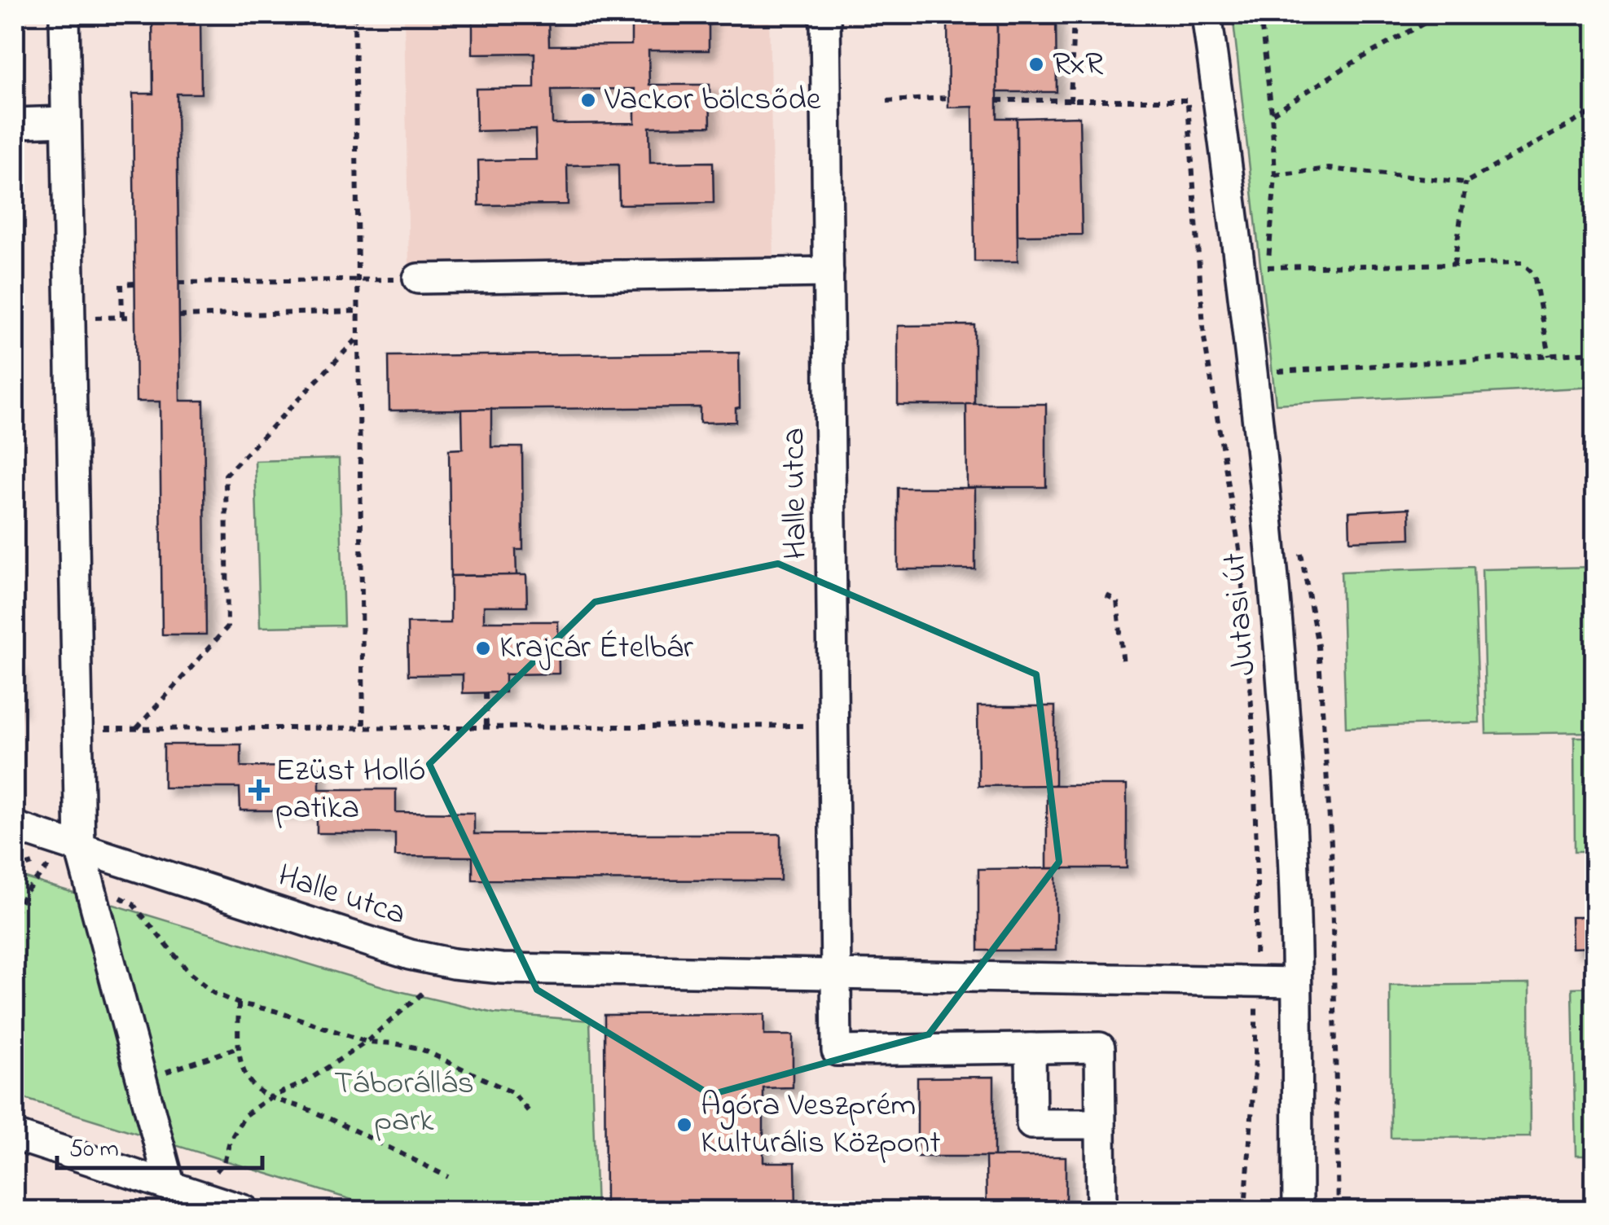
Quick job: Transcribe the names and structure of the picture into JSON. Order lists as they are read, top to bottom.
{
  "streets": {
    "street": ["Halle utca", "Jutasi út"]
  },
  "crossings": [
    ["Halle utca", "Jutasi út"]
  ],
  "parks": ["Táborállás park"],
  "places": {
    "other": [
      "RxR",
      "Vackor bölcsőde",
      "Krajcár Ételbár",
      "Agóra Veszprém Kulturális Központ"
    ],
    "health": ["Ezüst Holló patika"]
  },
  "scale_bar": "50 m"
}
